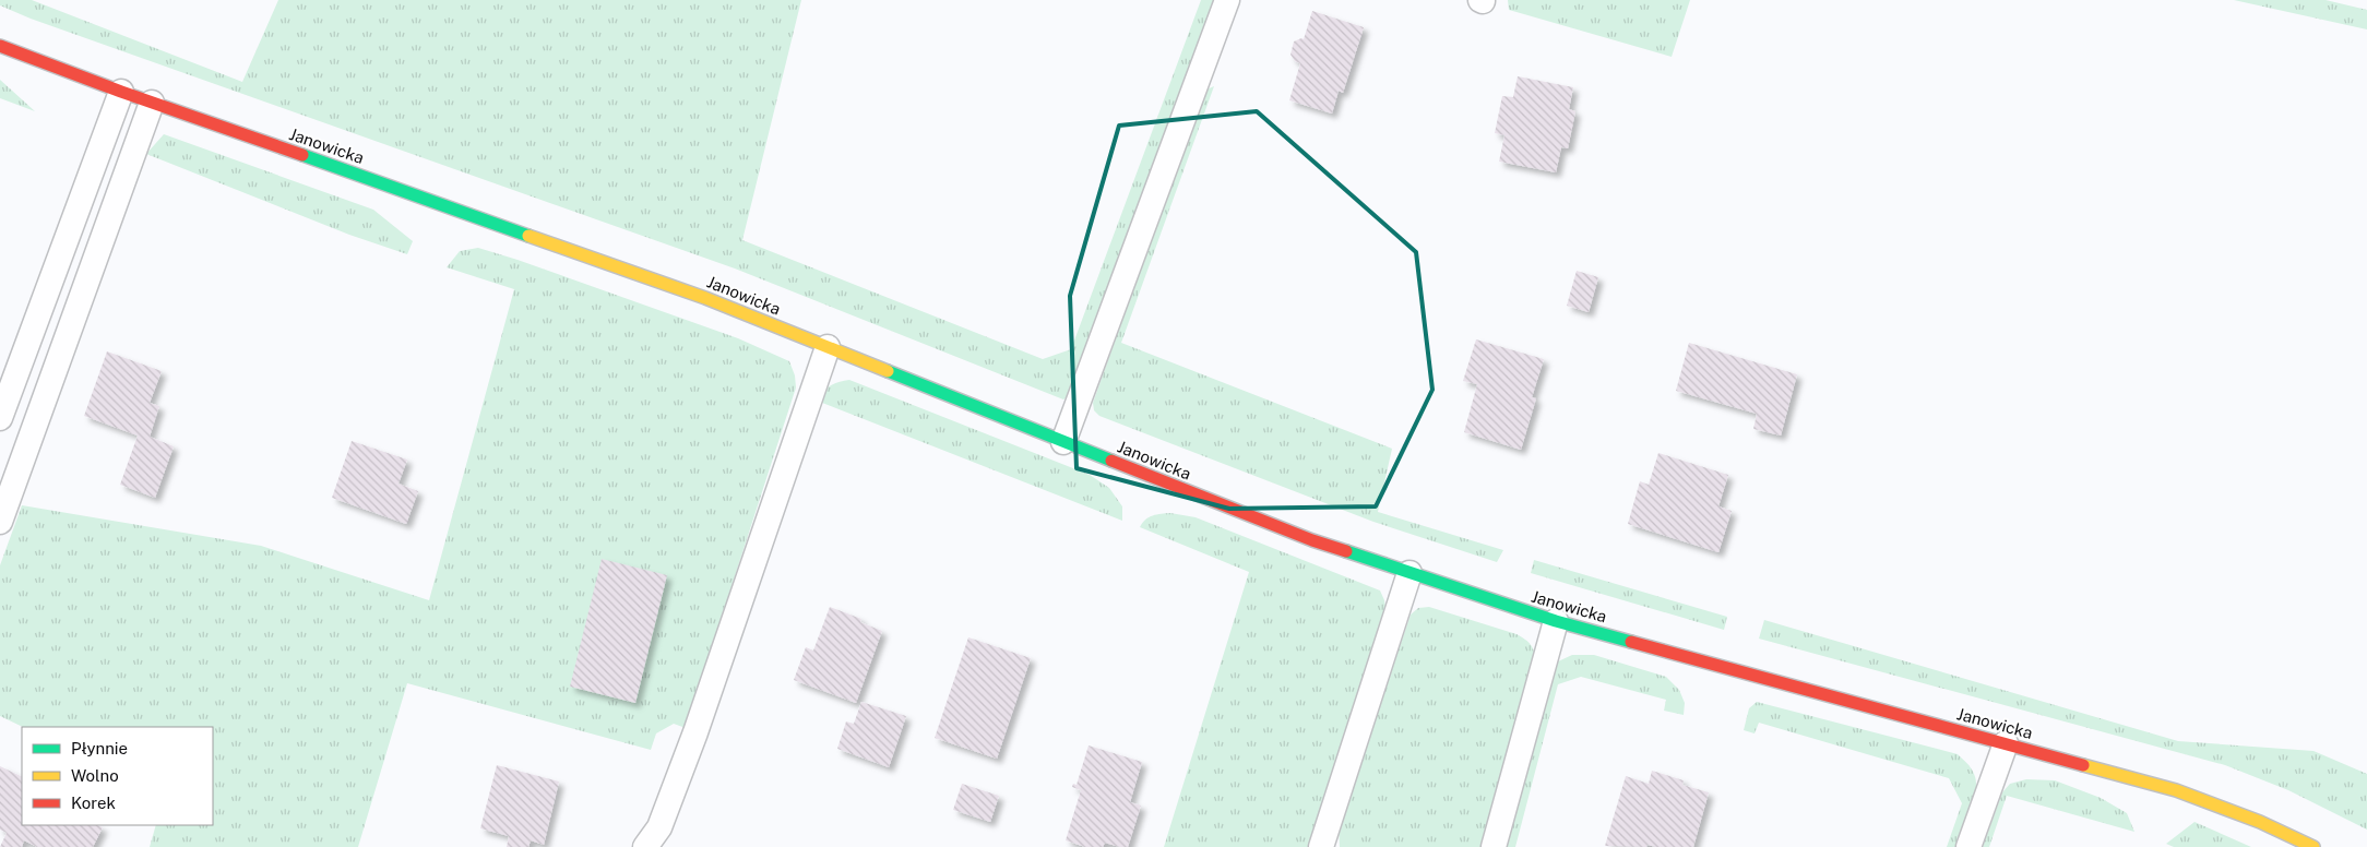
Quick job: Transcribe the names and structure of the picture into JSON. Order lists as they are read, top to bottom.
{
  "streets": {
    "street": ["Janowicka"]
  },
  "legend": ["Płynnie", "Wolno", "Korek"]
}
